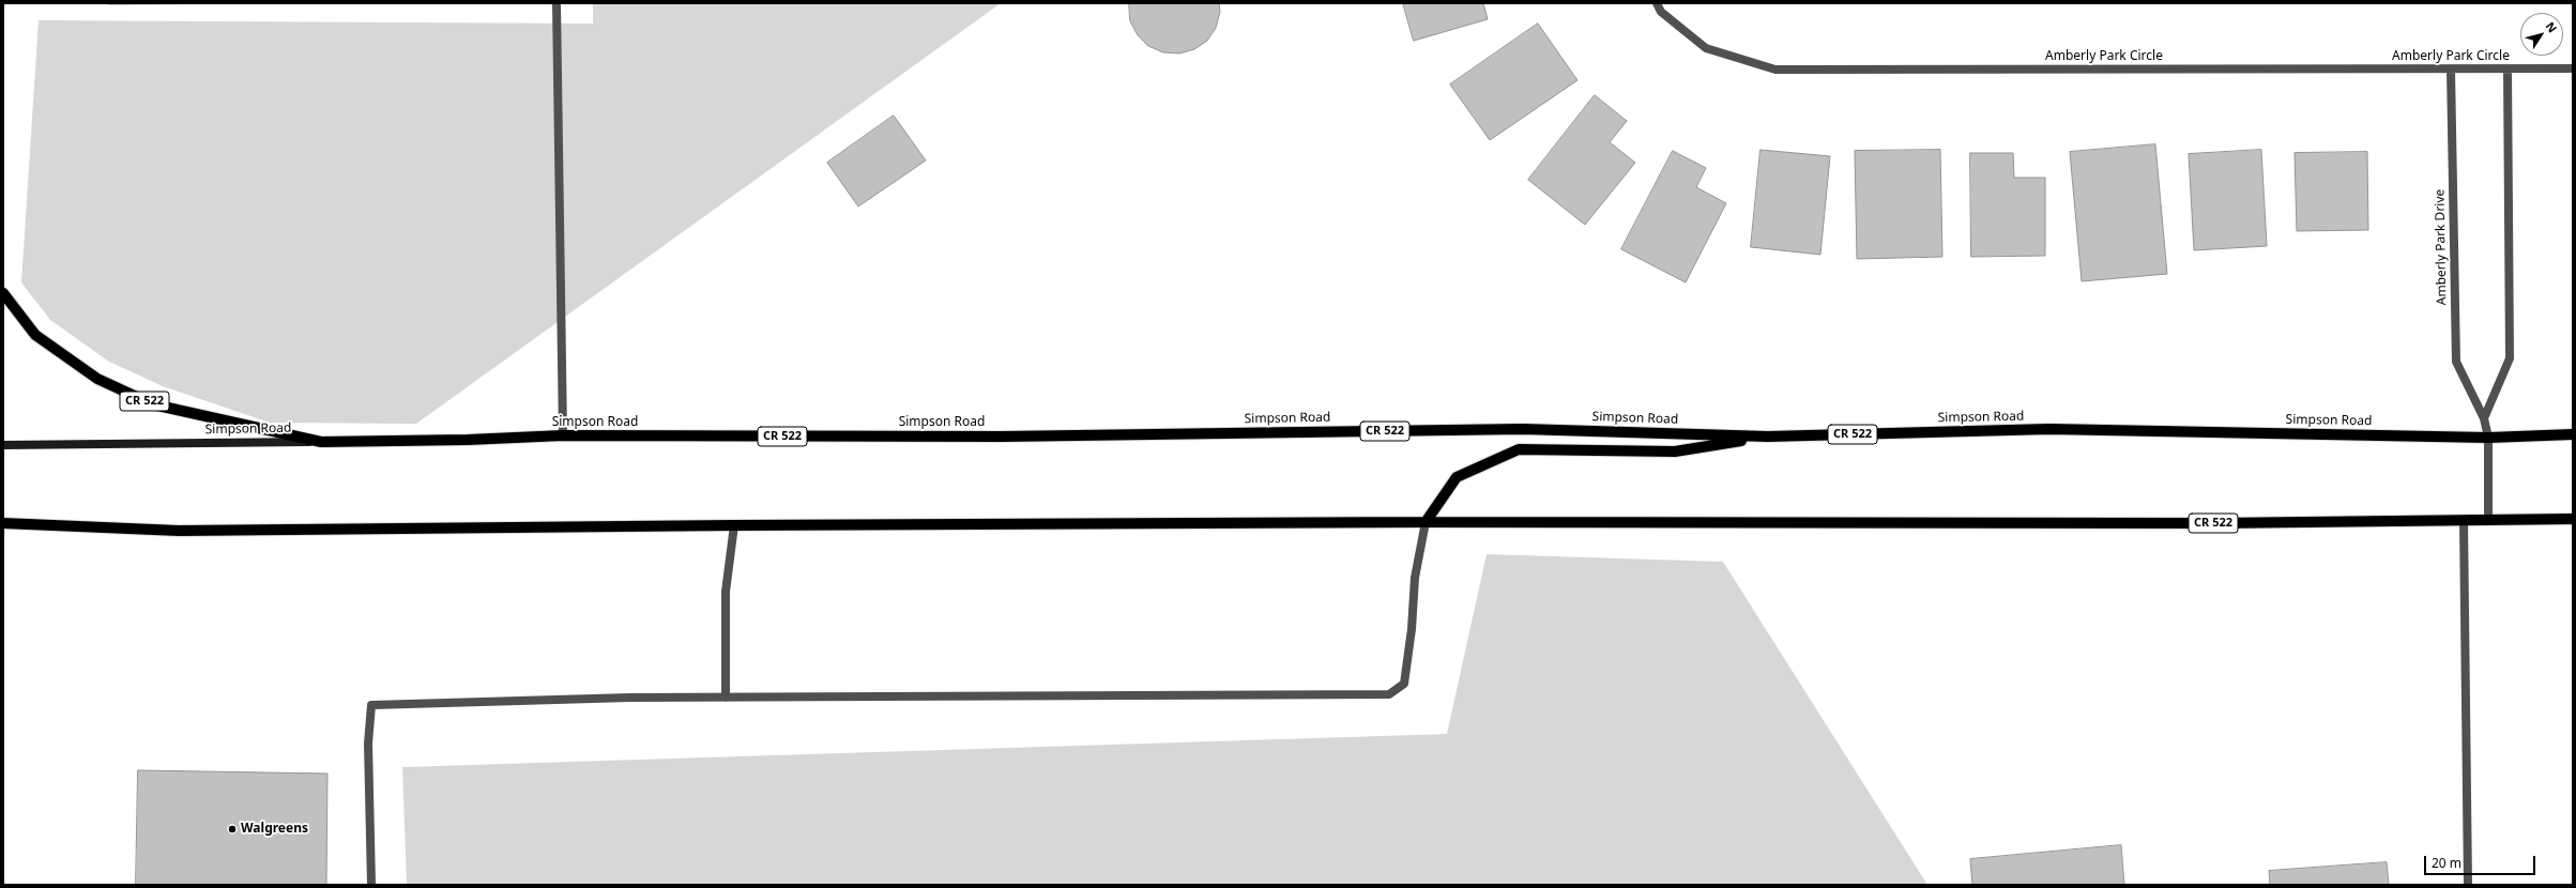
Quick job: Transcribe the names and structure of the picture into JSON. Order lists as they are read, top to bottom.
{
  "streets": {
    "main road": ["CR 522", "Simpson Road"],
    "street": ["Amberly Park Circle", "Amberly Park Drive"]
  },
  "crossings": [
    ["Amberly Park Circle", "Amberly Park Drive"],
    ["Amberly Park Drive", "CR 522"],
    ["Amberly Park Drive", "Simpson Road"],
    ["CR 522", "Simpson Road"]
  ],
  "places": ["Walgreens"],
  "scale_bar": "20 m",
  "north": "top right"
}
